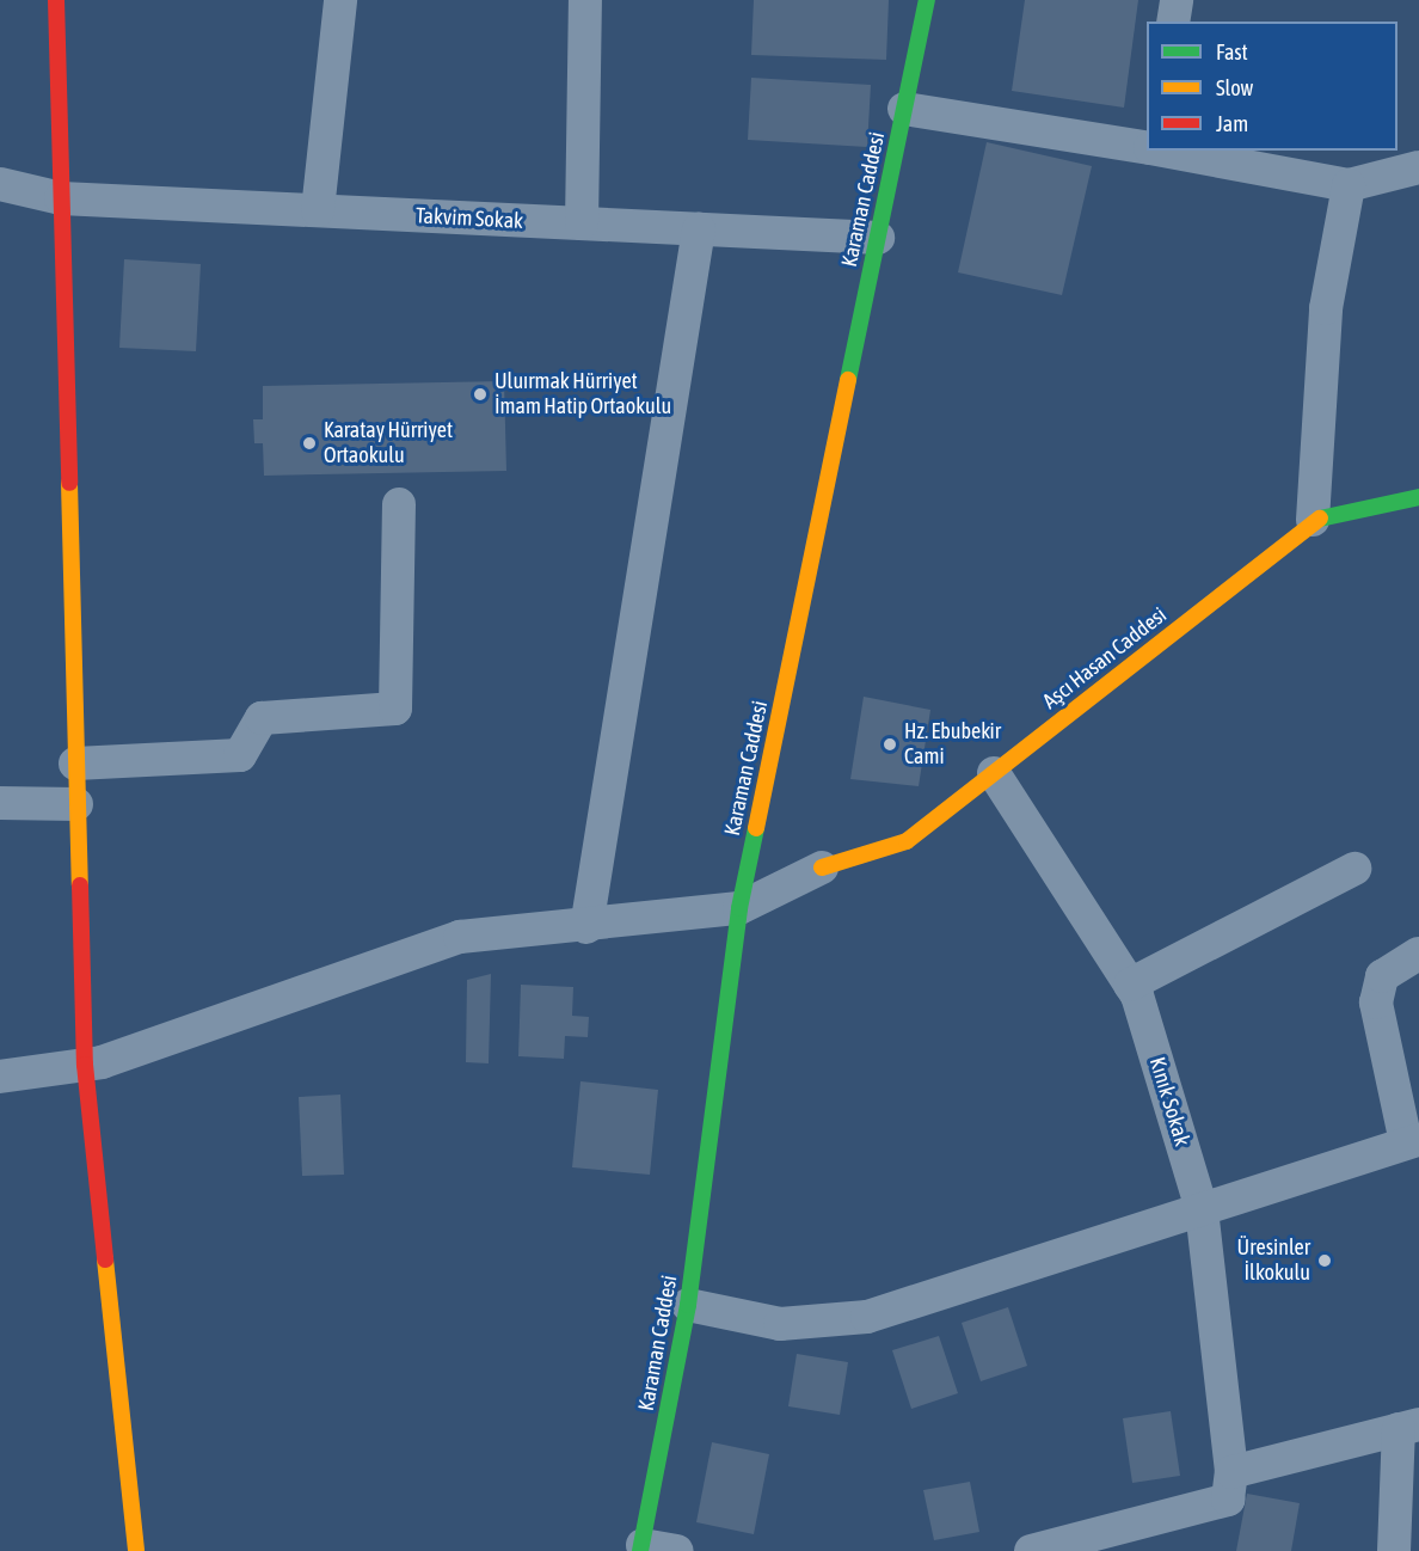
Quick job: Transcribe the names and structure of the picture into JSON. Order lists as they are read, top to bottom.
{
  "streets": {
    "street": [
      "Karaman Caddesi",
      "Takvim Sokak",
      "Aşcı Hasan Caddesi",
      "Kınık Sokak"
    ]
  },
  "crossings": [
    ["Karaman Caddesi", "Takvim Sokak"],
    ["Aşcı Hasan Caddesi", "Kınık Sokak"]
  ],
  "places": [
    "Uluırmak Hürriyet İmam Hatip Ortaokulu",
    "Karatay Hürriyet Ortaokulu",
    "Hz. Ebubekir Cami",
    "Üresinler İlkokulu"
  ],
  "legend": ["Fast", "Slow", "Jam"]
}
